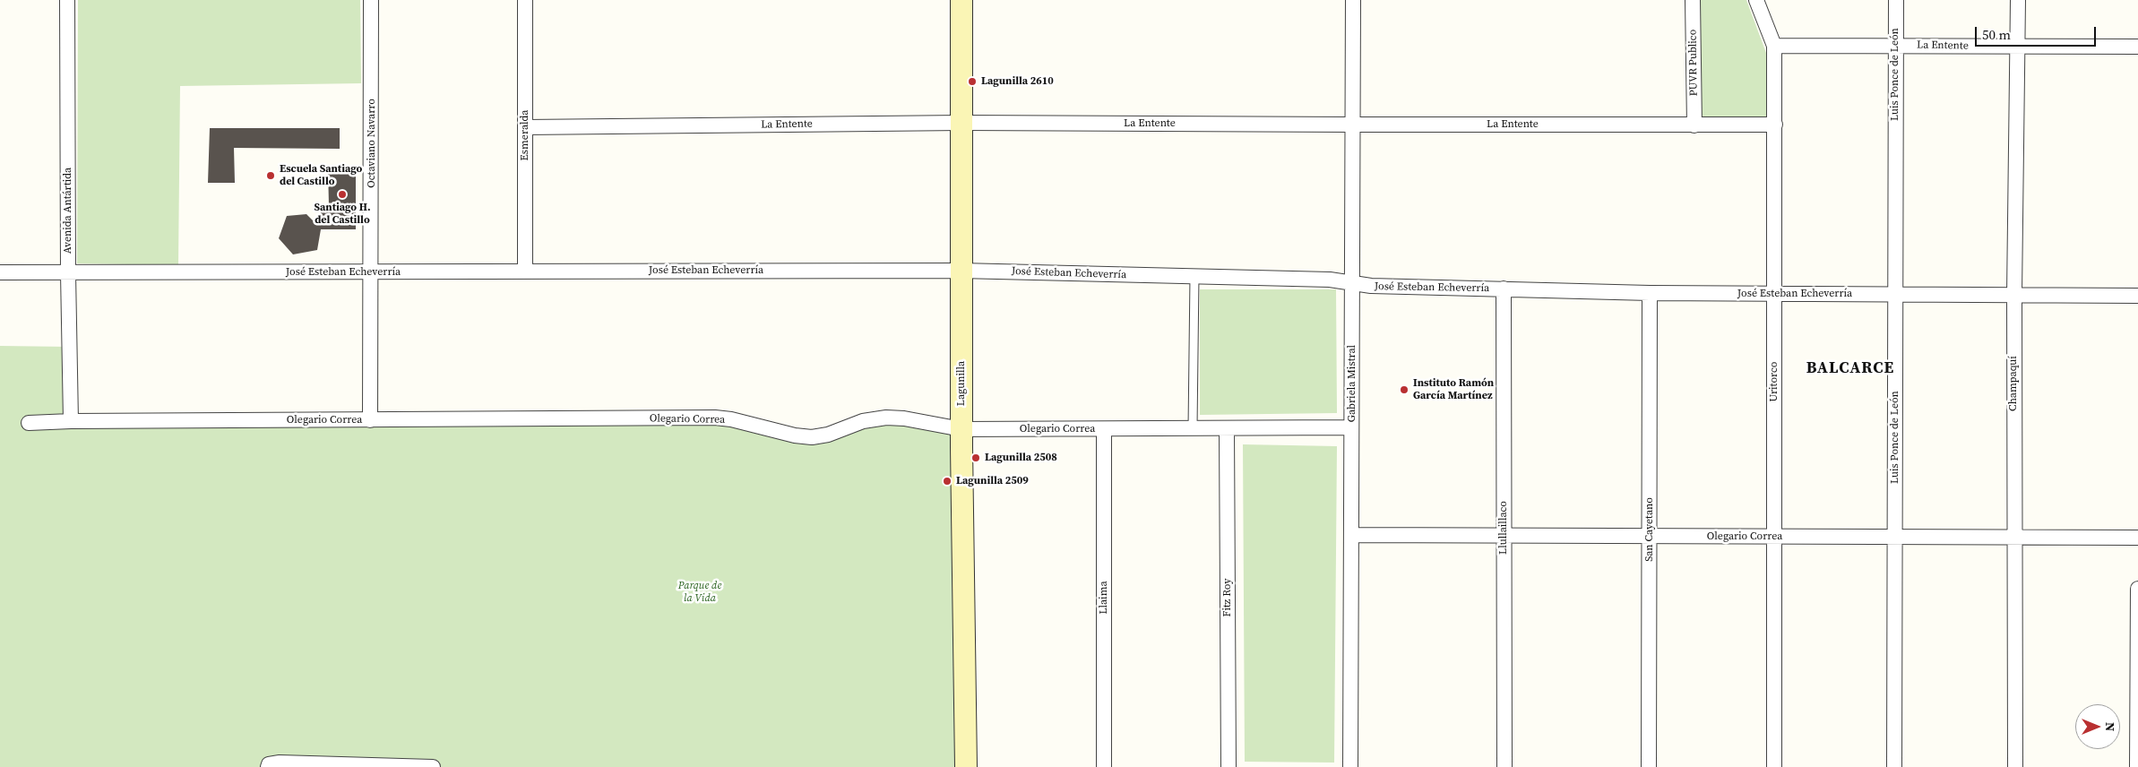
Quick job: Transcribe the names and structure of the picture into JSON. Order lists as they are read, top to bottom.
{
  "streets": {
    "main road": ["Lagunilla"],
    "street": [
      "La Entente",
      "PUVR Publico",
      "Luis Ponce de León",
      "Esmeralda",
      "Octaviano Navarro",
      "Avenida Antártida",
      "José Esteban Echeverría",
      "Uritorco",
      "Gabriela Mistral",
      "Champaquí",
      "Olegario Correa",
      "Llullaillaco",
      "San Cayetano",
      "Llaima",
      "Fitz Roy"
    ]
  },
  "crossings": [
    ["La Entente", "PUVR Publico"],
    ["La Entente", "Luis Ponce de León"],
    ["La Entente", "Esmeralda"],
    ["La Entente", "Uritorco"],
    ["La Entente", "Lagunilla"],
    ["La Entente", "Gabriela Mistral"],
    ["La Entente", "Champaquí"],
    ["Luis Ponce de León", "José Esteban Echeverría"],
    ["Luis Ponce de León", "Olegario Correa"],
    ["Esmeralda", "José Esteban Echeverría"],
    ["Octaviano Navarro", "José Esteban Echeverría"],
    ["Octaviano Navarro", "Olegario Correa"],
    ["Avenida Antártida", "José Esteban Echeverría"],
    ["Avenida Antártida", "Olegario Correa"],
    ["José Esteban Echeverría", "Uritorco"],
    ["José Esteban Echeverría", "Lagunilla"],
    ["José Esteban Echeverría", "Gabriela Mistral"],
    ["José Esteban Echeverría", "Champaquí"],
    ["José Esteban Echeverría", "Llullaillaco"],
    ["José Esteban Echeverría", "San Cayetano"],
    ["Uritorco", "Olegario Correa"],
    ["Lagunilla", "Olegario Correa"],
    ["Gabriela Mistral", "Olegario Correa"],
    ["Champaquí", "Olegario Correa"],
    ["Olegario Correa", "Llullaillaco"],
    ["Olegario Correa", "San Cayetano"],
    ["Olegario Correa", "Llaima"],
    ["Olegario Correa", "Fitz Roy"]
  ],
  "districts": ["BALCARCE"],
  "parks": ["Parque de la Vida"],
  "places": [
    "Lagunilla 2610",
    "Escuela Santiago del Castillo",
    "Santiago H. del Castillo",
    "Instituto Ramón García Martínez",
    "Lagunilla 2508",
    "Lagunilla 2509"
  ],
  "scale_bar": "50 m",
  "north": "right"
}
